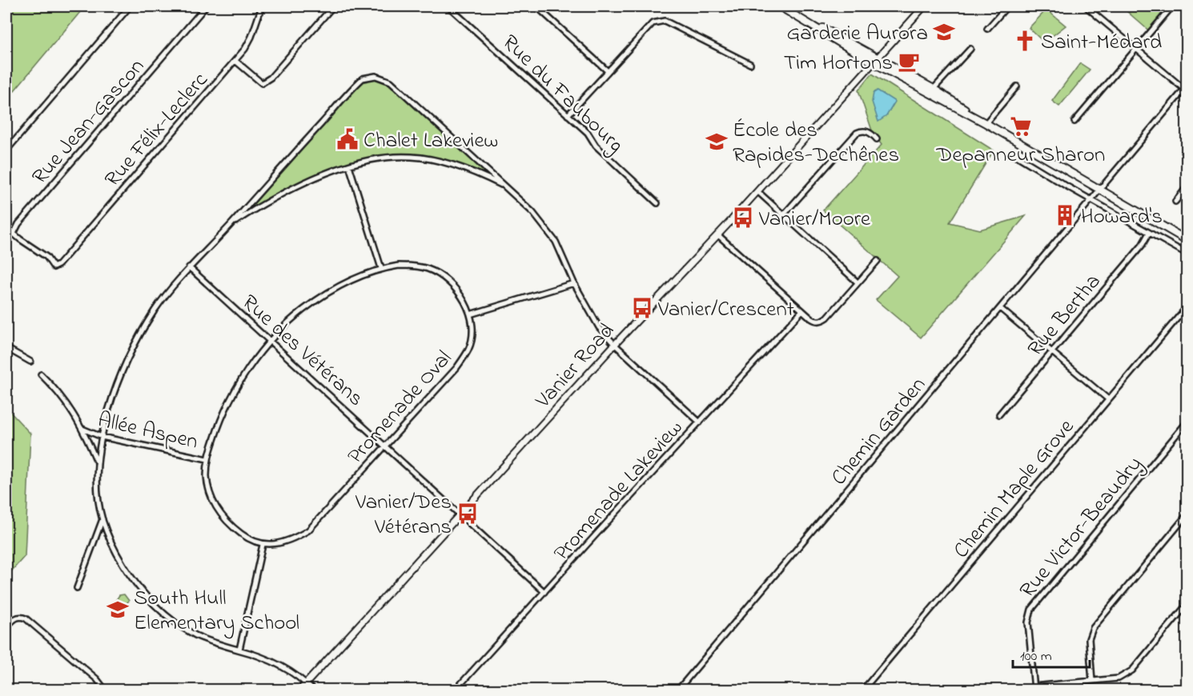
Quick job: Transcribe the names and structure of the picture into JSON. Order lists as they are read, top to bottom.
{
  "streets": {
    "street": [
      "Rue du Faubourg",
      "Rue Jean-Gascon",
      "Rue Félix-Leclerc",
      "Rue Bertha",
      "Rue des Vétérans",
      "Vanier Road",
      "Promenade Oval",
      "Allée Aspen",
      "Chemin Garden",
      "Chemin Maple Grove",
      "Promenade Lakeview",
      "Rue Victor-Beaudry"
    ]
  },
  "crossings": [
    ["Rue Jean-Gascon", "Rue Félix-Leclerc"],
    ["Rue des Vétérans", "Vanier Road"],
    ["Rue des Vétérans", "Promenade Oval"],
    ["Rue des Vétérans", "Promenade Lakeview"],
    ["Promenade Oval", "Allée Aspen"]
  ],
  "places": {
    "school or university": ["Garderie Aurora", "École des Rapides-Dechênes", "South Hull Elementary School"],
    "church": ["Saint-Médard"],
    "cafe": ["Tim Hortons"],
    "supermarket": ["Depanneur Sharon"],
    "public building": ["Chalet Lakeview"],
    "building": ["Howard's"],
    "bus stop": ["Vanier/Moore", "Vanier/Crescent", "Vanier/Des Vétérans"]
  },
  "scale_bar": "100 m"
}
